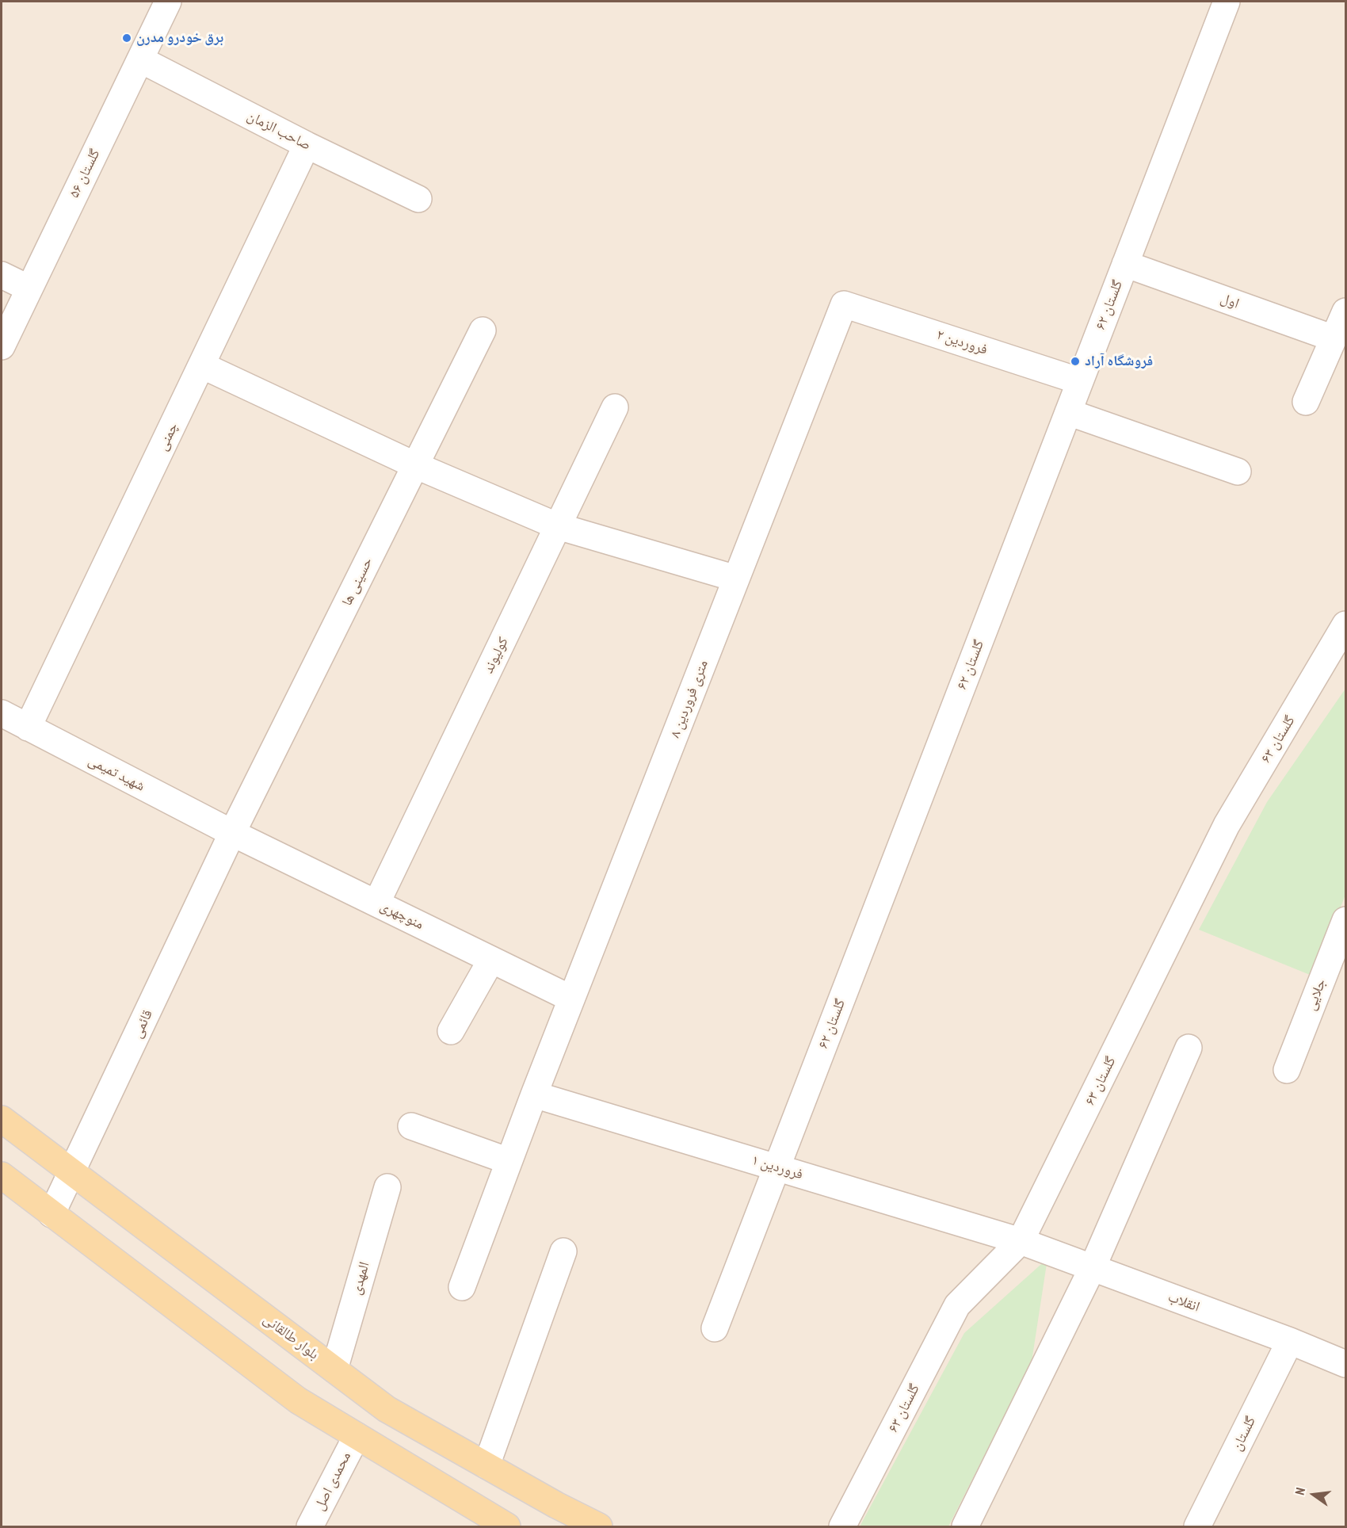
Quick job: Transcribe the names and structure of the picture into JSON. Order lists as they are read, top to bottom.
{
  "streets": {
    "main road": ["بلوار طالقانی"],
    "street": [
      "صاحب الزمان",
      "گلستان ۵۶",
      "اول",
      "گلستان ۶۲",
      "فروردین ۲",
      "چمنی",
      "حسینی ها",
      "کولیوند",
      "۸ متری فروردین",
      "گلستان ۶۳",
      "شهید تمیمی",
      "منوچهری",
      "جلایی",
      "قائمی",
      "فروردین ۱",
      "المهدی",
      "انقلاب",
      "گلستان",
      "محمدی اصل"
    ]
  },
  "crossings": [
    ["صاحب الزمان", "گلستان ۵۶"],
    ["صاحب الزمان", "چمنی"],
    ["اول", "گلستان ۶۲"],
    ["گلستان ۶۲", "فروردین ۲"],
    ["گلستان ۶۲", "فروردین ۱"],
    ["فروردین ۲", "۸ متری فروردین"],
    ["چمنی", "شهید تمیمی"],
    ["حسینی ها", "شهید تمیمی"],
    ["حسینی ها", "منوچهری"],
    ["حسینی ها", "قائمی"],
    ["کولیوند", "منوچهری"],
    ["۸ متری فروردین", "منوچهری"],
    ["۸ متری فروردین", "فروردین ۱"],
    ["گلستان ۶۳", "فروردین ۱"],
    ["گلستان ۶۳", "انقلاب"],
    ["شهید تمیمی", "منوچهری"],
    ["شهید تمیمی", "قائمی"],
    ["منوچهری", "قائمی"],
    ["قائمی", "بلوار طالقانی"],
    ["فروردین ۱", "انقلاب"],
    ["المهدی", "بلوار طالقانی"],
    ["انقلاب", "گلستان"]
  ],
  "places": ["برق خودرو مدرن", "فروشگاه آراد"],
  "north": "left"
}
